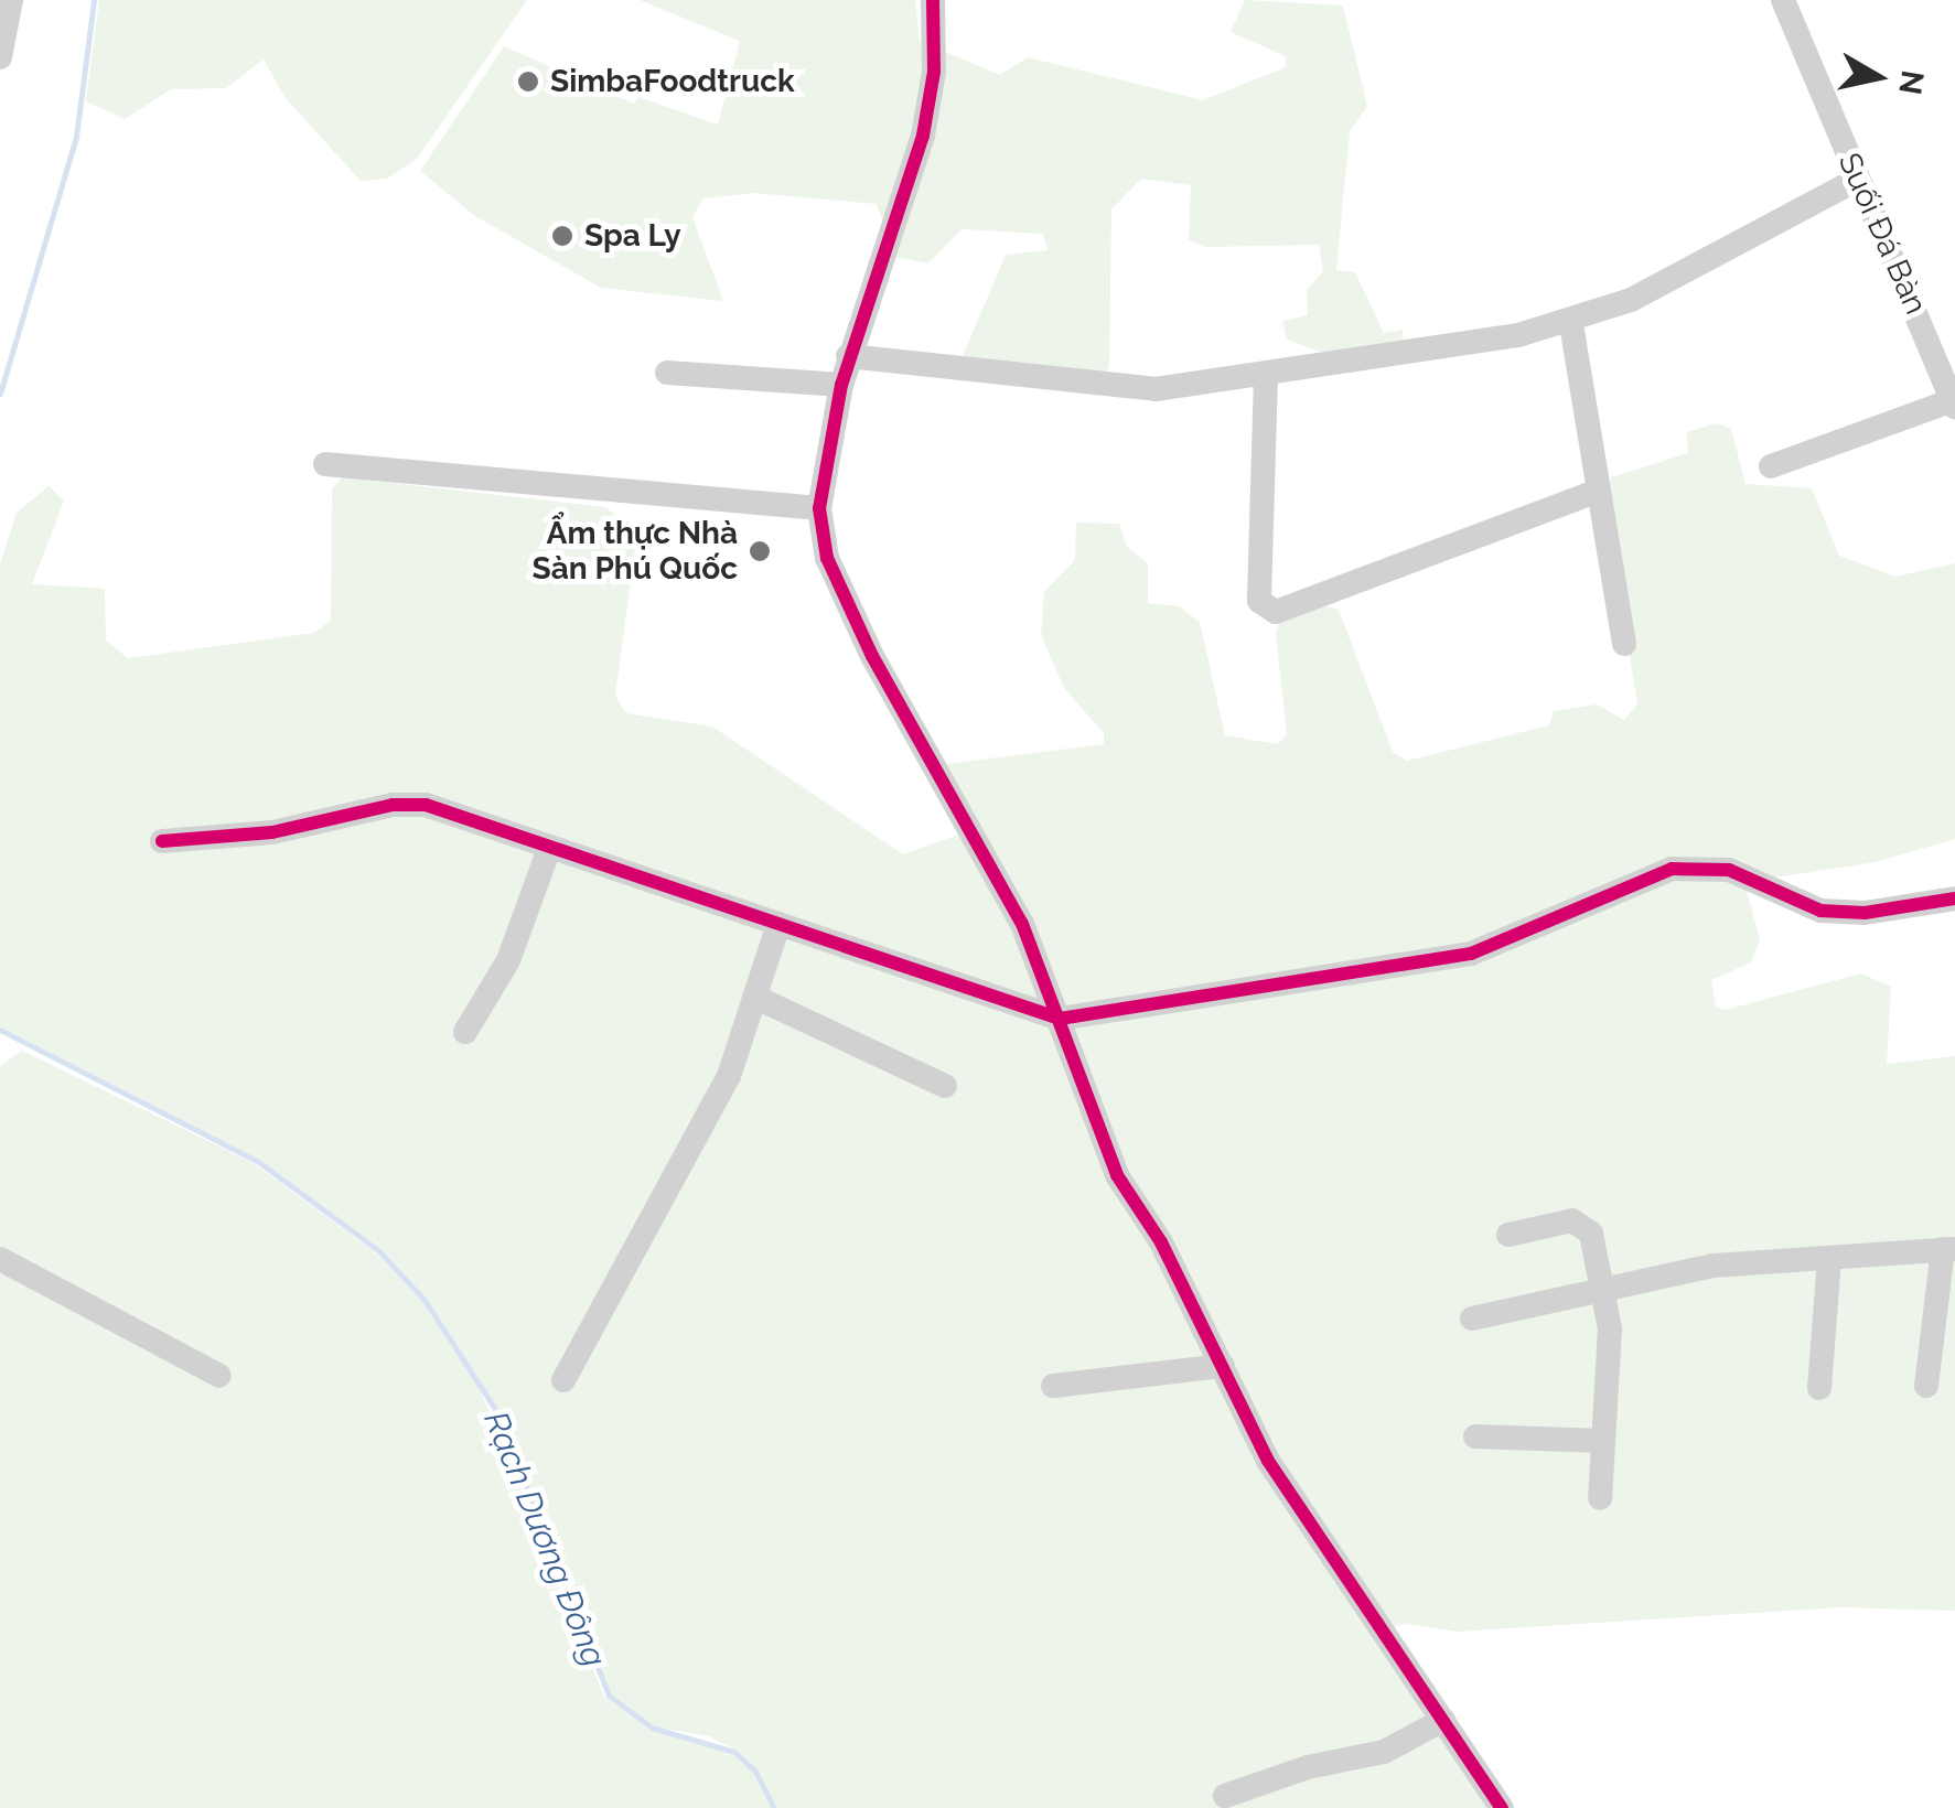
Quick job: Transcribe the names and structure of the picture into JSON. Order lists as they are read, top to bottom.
{
  "streets": {
    "street": ["Suối Đá Bàn"]
  },
  "water": ["Rạch Dương Đông"],
  "places": ["SimbaFoodtruck", "Spa Ly", "Ẩm thực Nhà Sàn Phú Quốc"],
  "north": "right"
}
